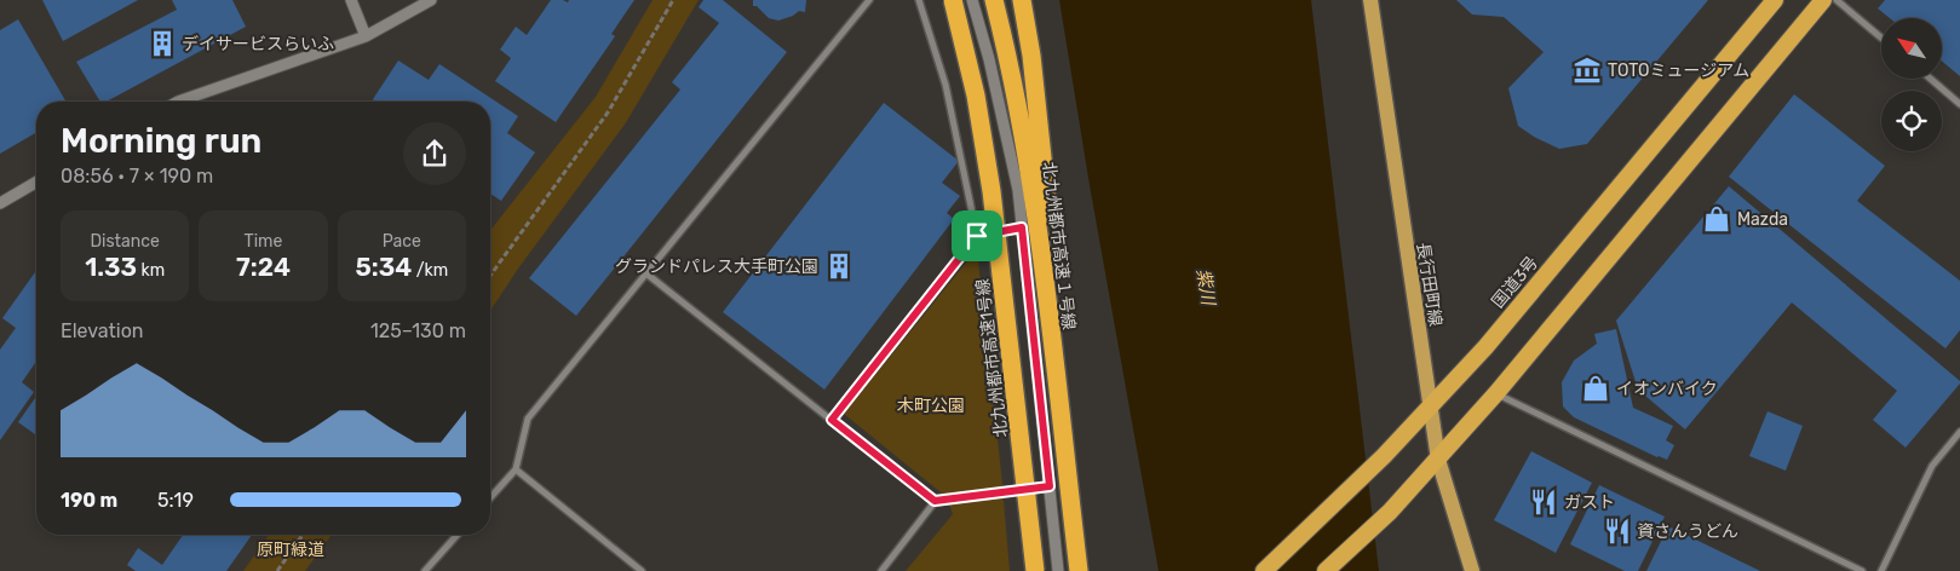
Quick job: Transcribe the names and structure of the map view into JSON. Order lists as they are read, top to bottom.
{
  "streets": {
    "highway": ["北九州都市高速１号線", "国道3号", "北九州都市高速1号線"],
    "main road": ["長行田町線"]
  },
  "crossings": [
    ["国道3号", "長行田町線"]
  ],
  "water": ["紫川"],
  "parks": ["木町公園", "原町緑道"],
  "places": {
    "building": ["デイサービスらいふ", "グランドパレス大手町公園"],
    "museum": ["TOTOミュージアム"],
    "shop": ["Mazda", "イオンバイク"],
    "restaurant": ["ガスト", "資さんうどん"]
  },
  "north": "top left",
  "page": {
    "heading": ["Morning run", "08:56 · 7 × 190 m"],
    "stats": [
      ["Distance", "1.33 km"],
      ["Time", "7:24"],
      ["Pace", "5:34 /km"]
    ],
    "chart": ["Elevation", "125–130 m"],
    "list": [
      {
        "name": "190 m",
        "note": "5:19"
      }
    ]
  }
}
